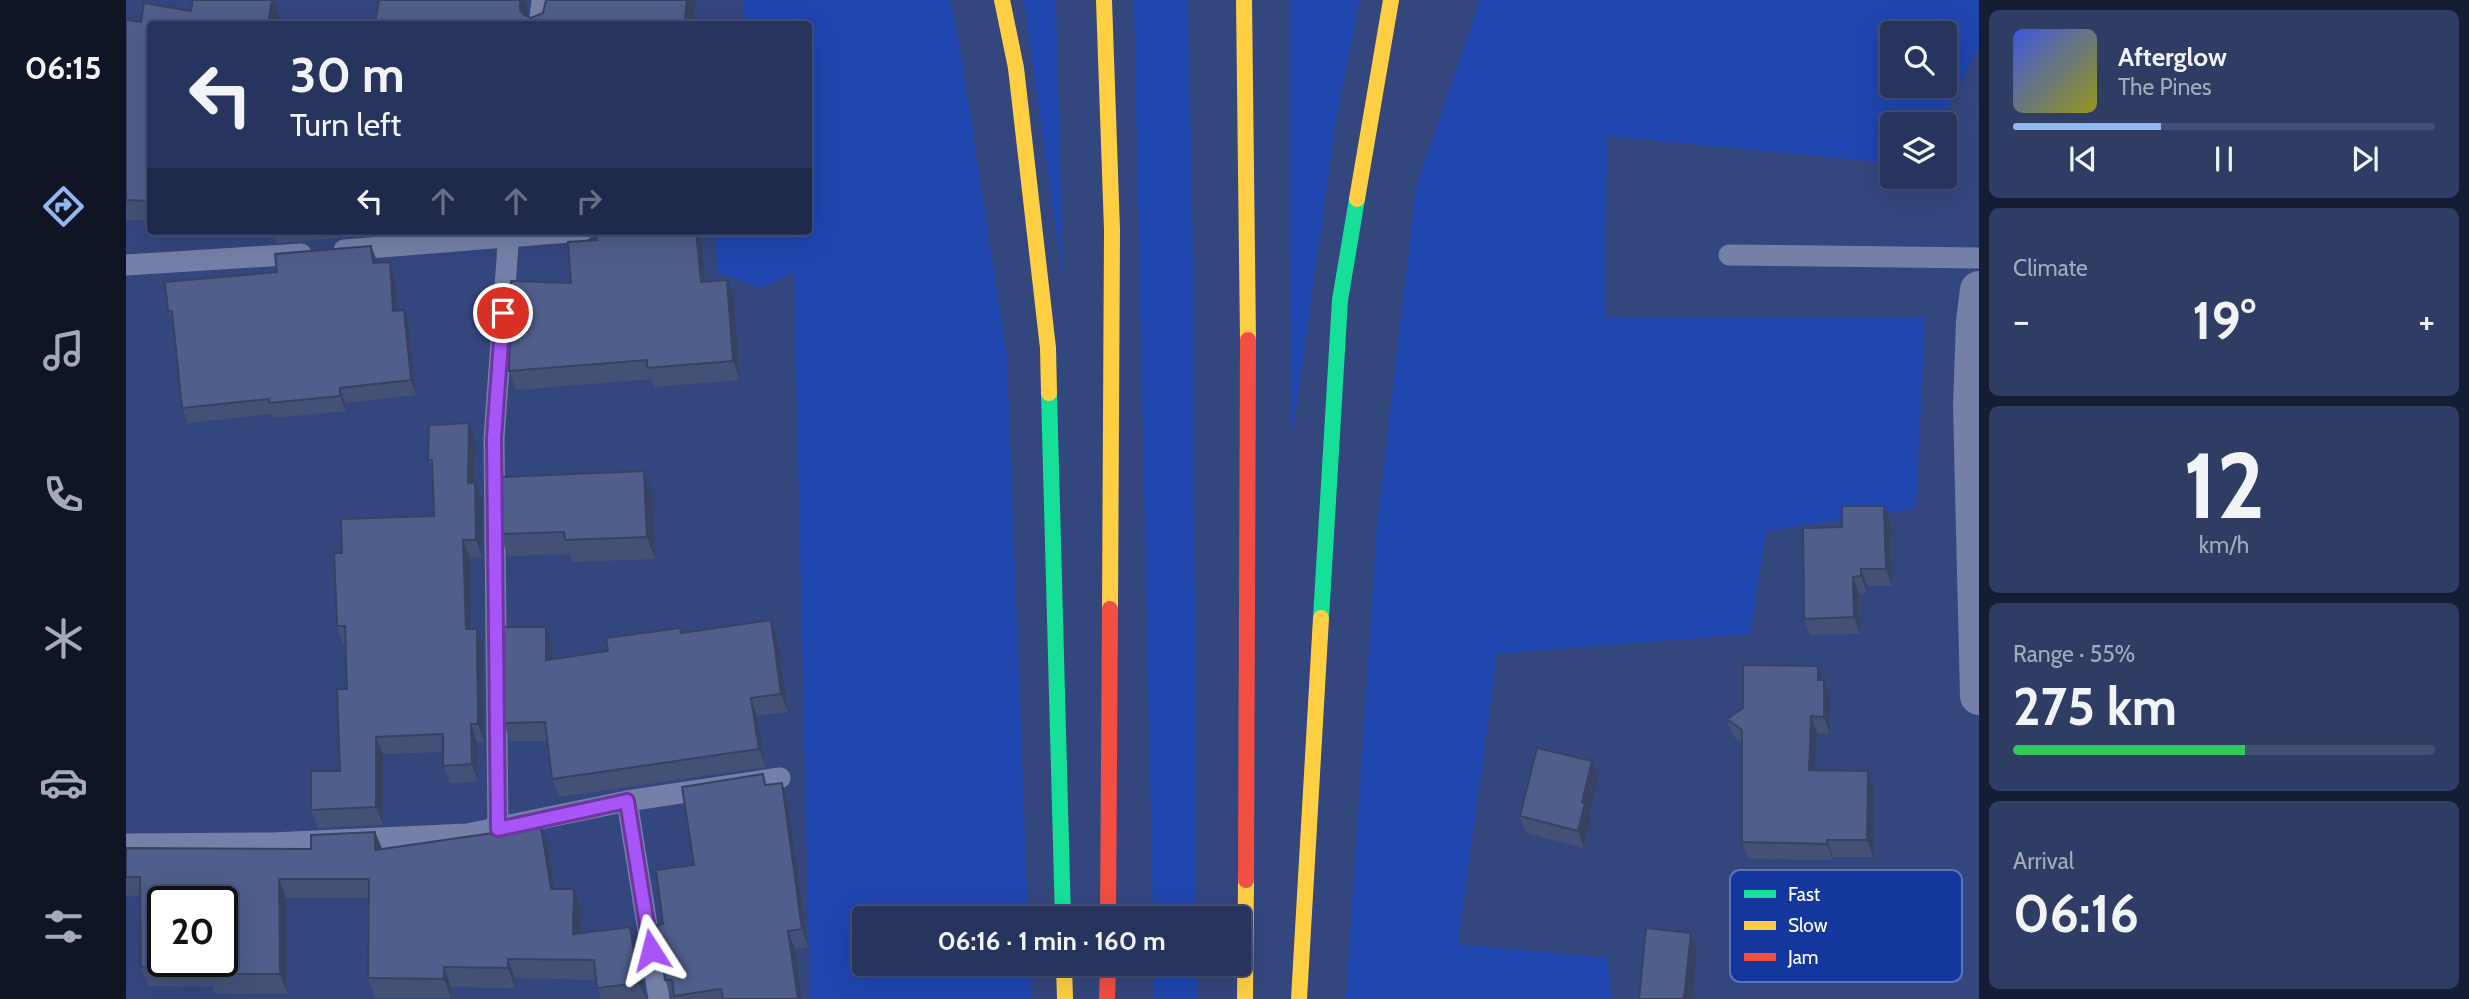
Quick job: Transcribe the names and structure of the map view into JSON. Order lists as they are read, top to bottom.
{
  "legend": ["Fast", "Slow", "Jam"],
  "page": {
    "tabs": "06:15",
    "turn": ["30 m", "Turn left"],
    "song": ["Afterglow", "The Pines"],
    "tile": [
      "Climate",
      ["12", "km/h"],
      ["Range · 55%", "275 km"],
      ["Arrival", "06:16"]
    ],
    "heat": ["−", "19°", "+"],
    "limit": "20",
    "trip": "06:16 · 1 min · 160 m"
  }
}
